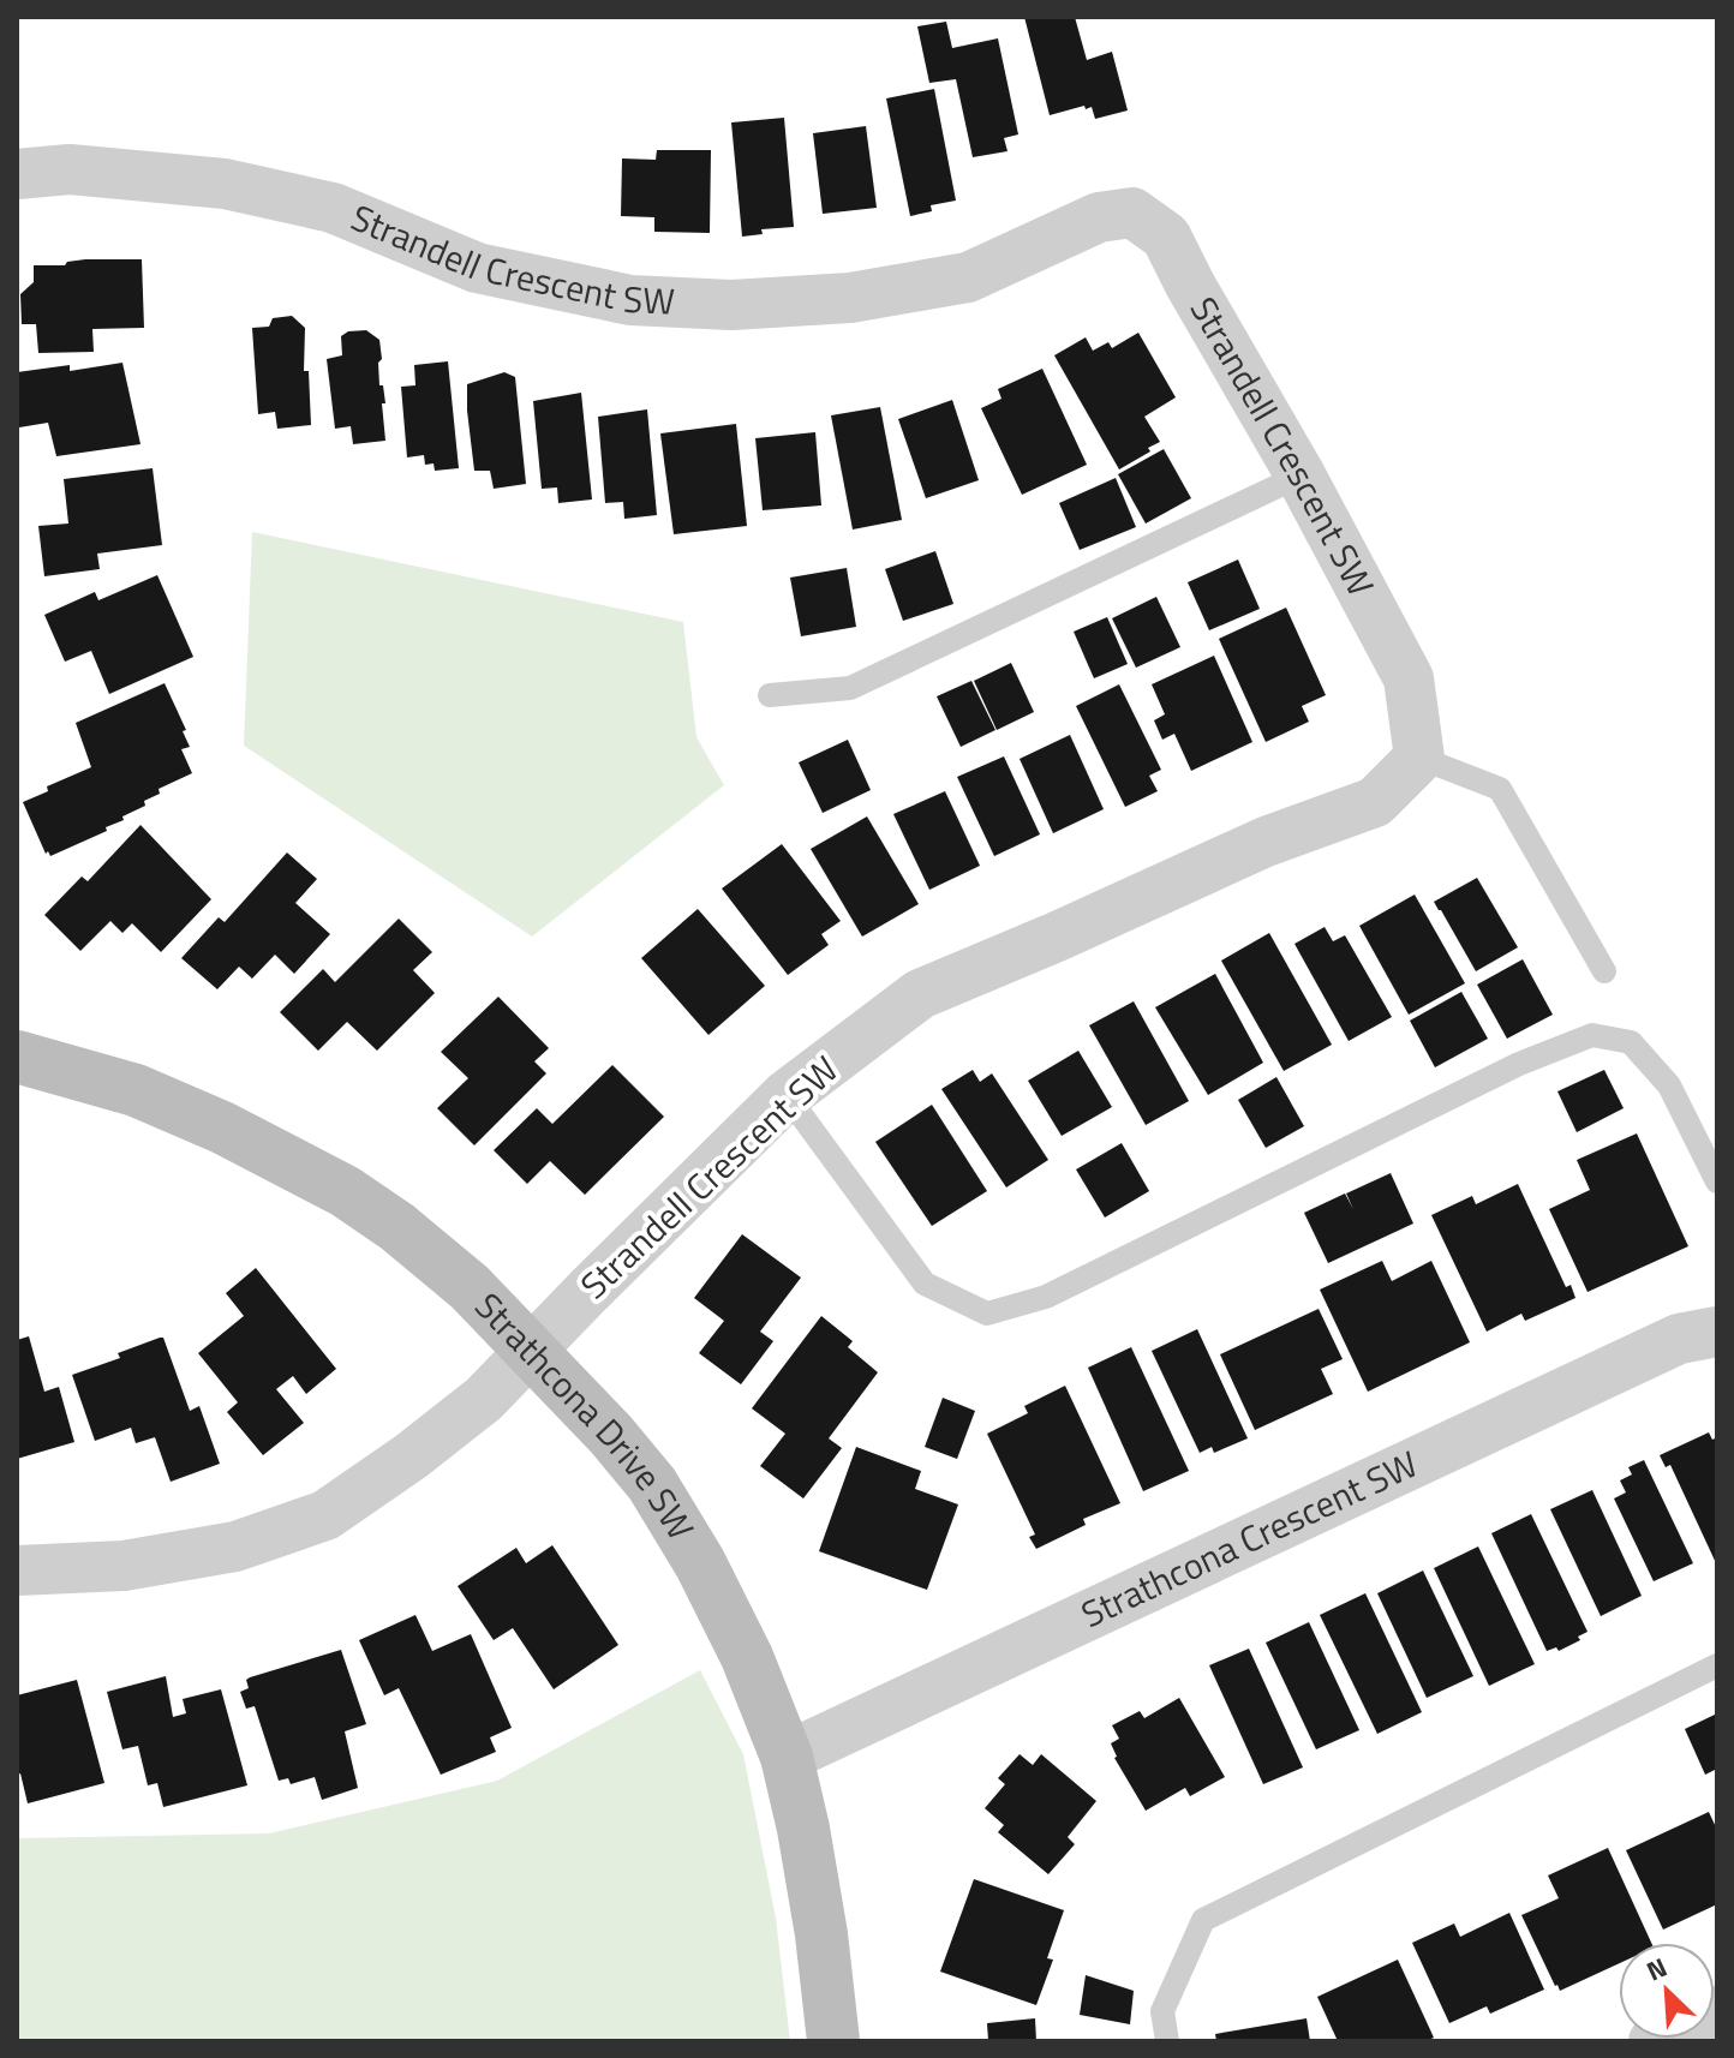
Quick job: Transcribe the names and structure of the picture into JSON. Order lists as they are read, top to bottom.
{
  "streets": {
    "street": ["Strandell Crescent SW", "Strathcona Drive SW", "Strathcona Crescent SW"]
  },
  "crossings": [
    ["Strandell Crescent SW", "Strathcona Drive SW"],
    ["Strathcona Drive SW", "Strathcona Crescent SW"]
  ],
  "north": "top left"
}
